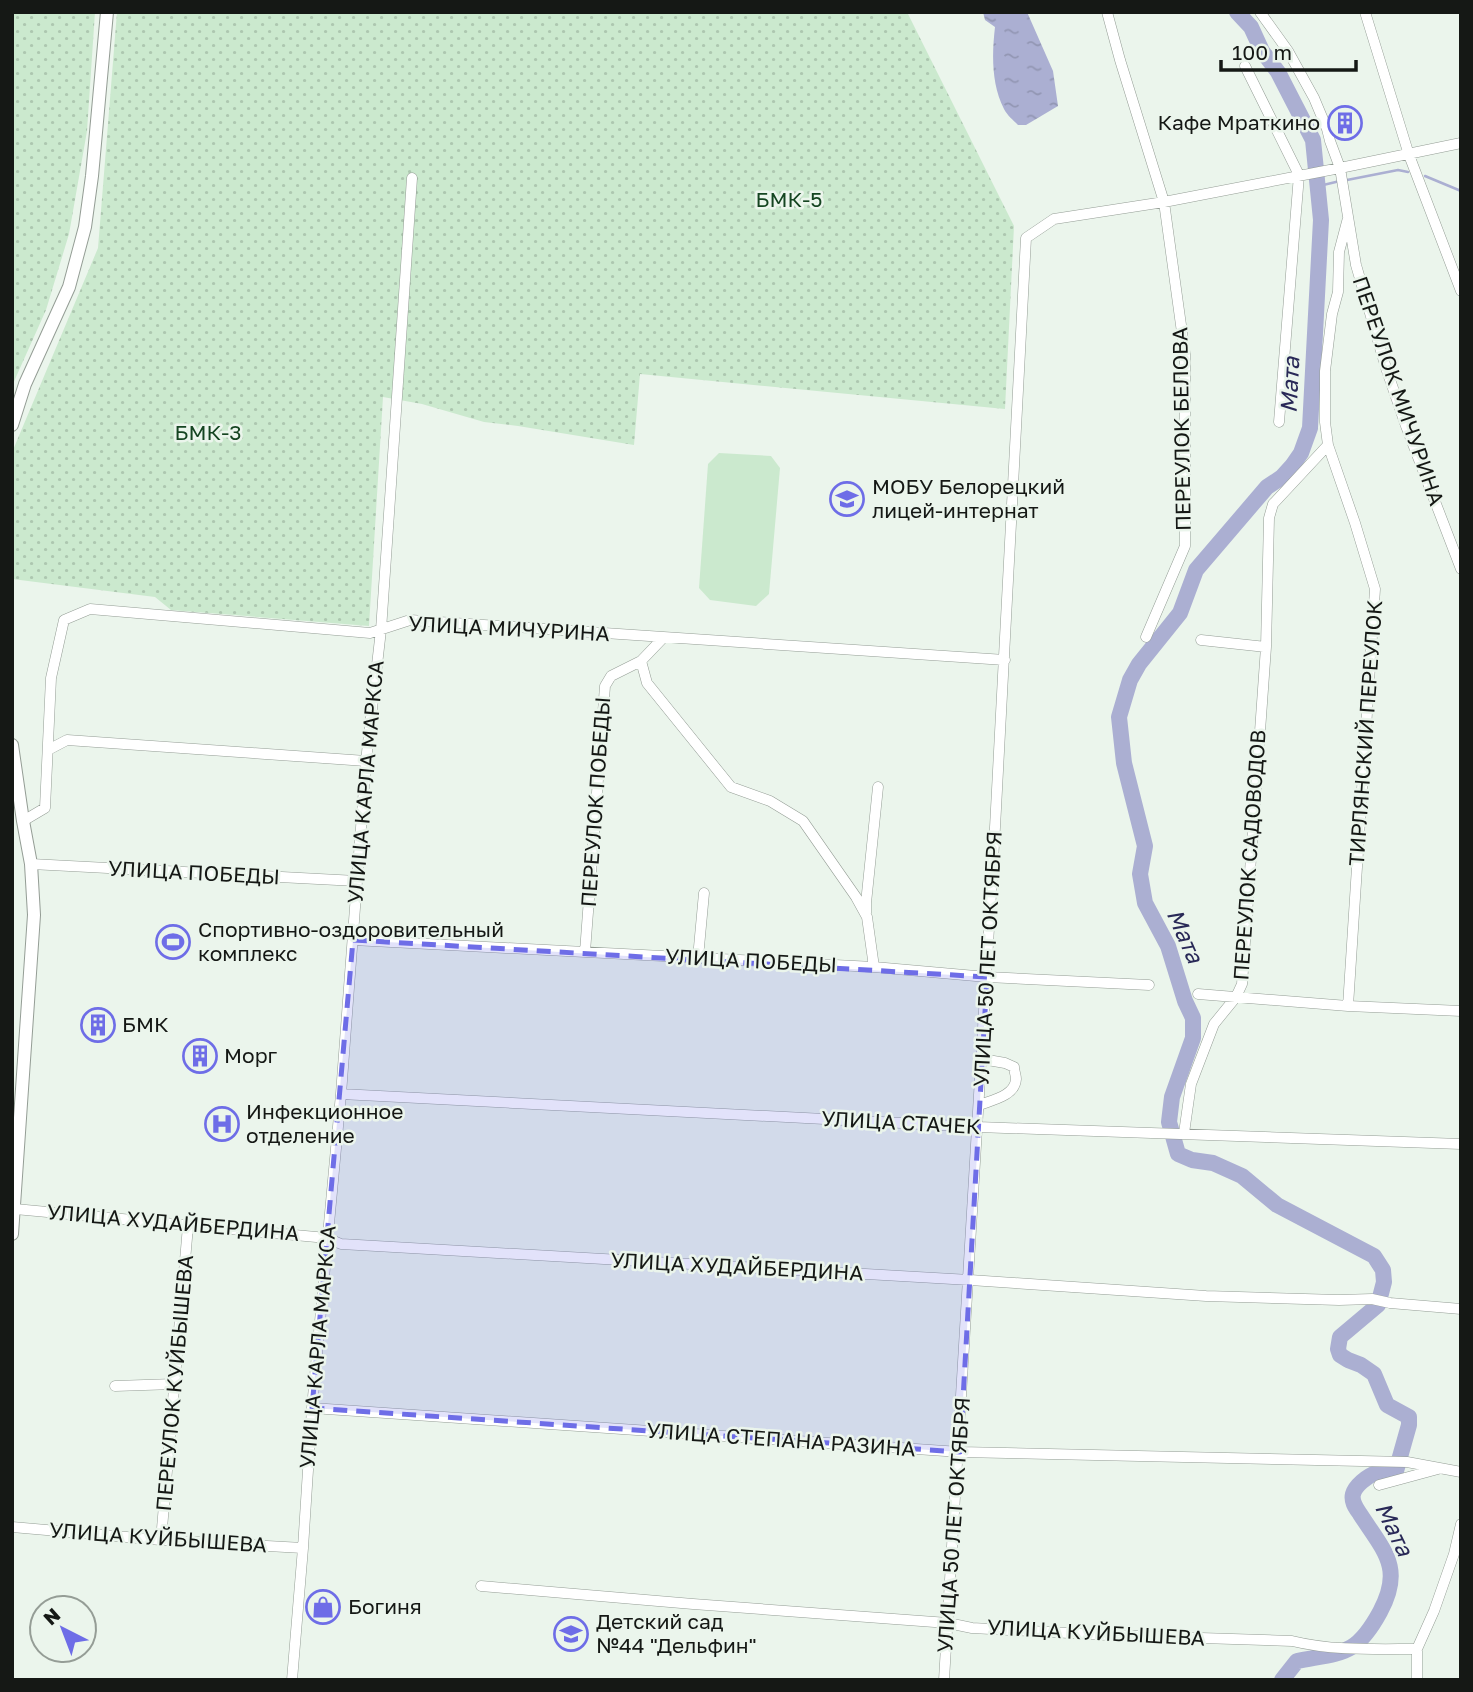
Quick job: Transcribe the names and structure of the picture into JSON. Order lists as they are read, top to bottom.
{
  "streets": {
    "street": [
      "ПЕРЕУЛОК МИЧУРИНА",
      "ПЕРЕУЛОК БЕЛОВА",
      "УЛИЦА МИЧУРИНА",
      "ТИРЛЯНСКИЙ ПЕРЕУЛОК",
      "УЛИЦА КАРЛА МАРКСА",
      "ПЕРЕУЛОК ПОБЕДЫ",
      "ПЕРЕУЛОК САДОВОДОВ",
      "УЛИЦА ПОБЕДЫ",
      "УЛИЦА 50 ЛЕТ ОКТЯБРЯ",
      "УЛИЦА СТАЧЕК",
      "УЛИЦА ХУДАЙБЕРДИНА",
      "ПЕРЕУЛОК КУЙБЫШЕВА",
      "УЛИЦА СТЕПАНА РАЗИНА",
      "УЛИЦА КУЙБЫШЕВА"
    ]
  },
  "crossings": [
    ["ПЕРЕУЛОК МИЧУРИНА", "ТИРЛЯНСКИЙ ПЕРЕУЛОК"],
    ["ПЕРЕУЛОК БЕЛОВА", "УЛИЦА 50 ЛЕТ ОКТЯБРЯ"],
    ["УЛИЦА МИЧУРИНА", "УЛИЦА КАРЛА МАРКСА"],
    ["УЛИЦА МИЧУРИНА", "ПЕРЕУЛОК ПОБЕДЫ"],
    ["УЛИЦА МИЧУРИНА", "УЛИЦА 50 ЛЕТ ОКТЯБРЯ"],
    ["ТИРЛЯНСКИЙ ПЕРЕУЛОК", "ПЕРЕУЛОК САДОВОДОВ"],
    ["УЛИЦА КАРЛА МАРКСА", "УЛИЦА ПОБЕДЫ"],
    ["УЛИЦА КАРЛА МАРКСА", "УЛИЦА СТАЧЕК"],
    ["УЛИЦА КАРЛА МАРКСА", "УЛИЦА ХУДАЙБЕРДИНА"],
    ["УЛИЦА КАРЛА МАРКСА", "УЛИЦА СТЕПАНА РАЗИНА"],
    ["УЛИЦА КАРЛА МАРКСА", "УЛИЦА КУЙБЫШЕВА"],
    ["ПЕРЕУЛОК ПОБЕДЫ", "УЛИЦА ПОБЕДЫ"],
    ["ПЕРЕУЛОК САДОВОДОВ", "УЛИЦА СТАЧЕК"],
    ["УЛИЦА ПОБЕДЫ", "УЛИЦА 50 ЛЕТ ОКТЯБРЯ"],
    ["УЛИЦА 50 ЛЕТ ОКТЯБРЯ", "УЛИЦА СТАЧЕК"],
    ["УЛИЦА 50 ЛЕТ ОКТЯБРЯ", "УЛИЦА ХУДАЙБЕРДИНА"],
    ["УЛИЦА 50 ЛЕТ ОКТЯБРЯ", "УЛИЦА СТЕПАНА РАЗИНА"],
    ["УЛИЦА 50 ЛЕТ ОКТЯБРЯ", "УЛИЦА КУЙБЫШЕВА"],
    ["УЛИЦА ХУДАЙБЕРДИНА", "ПЕРЕУЛОК КУЙБЫШЕВА"],
    ["ПЕРЕУЛОК КУЙБЫШЕВА", "УЛИЦА КУЙБЫШЕВА"]
  ],
  "water": ["Мата"],
  "parks": ["БМК-5", "БМК-3"],
  "places": {
    "building": ["Кафе Мраткино", "БМК", "Морг"],
    "school or university": ["МОБУ Белорецкий лицей-интернат", "Детский сад №44 \"Дельфин\""],
    "sports": ["Спортивно-оздоровительный комплекс"],
    "hospital": ["Инфекционное отделение"],
    "shop": ["Богиня"]
  },
  "scale_bar": "100 m",
  "north": "top left"
}
